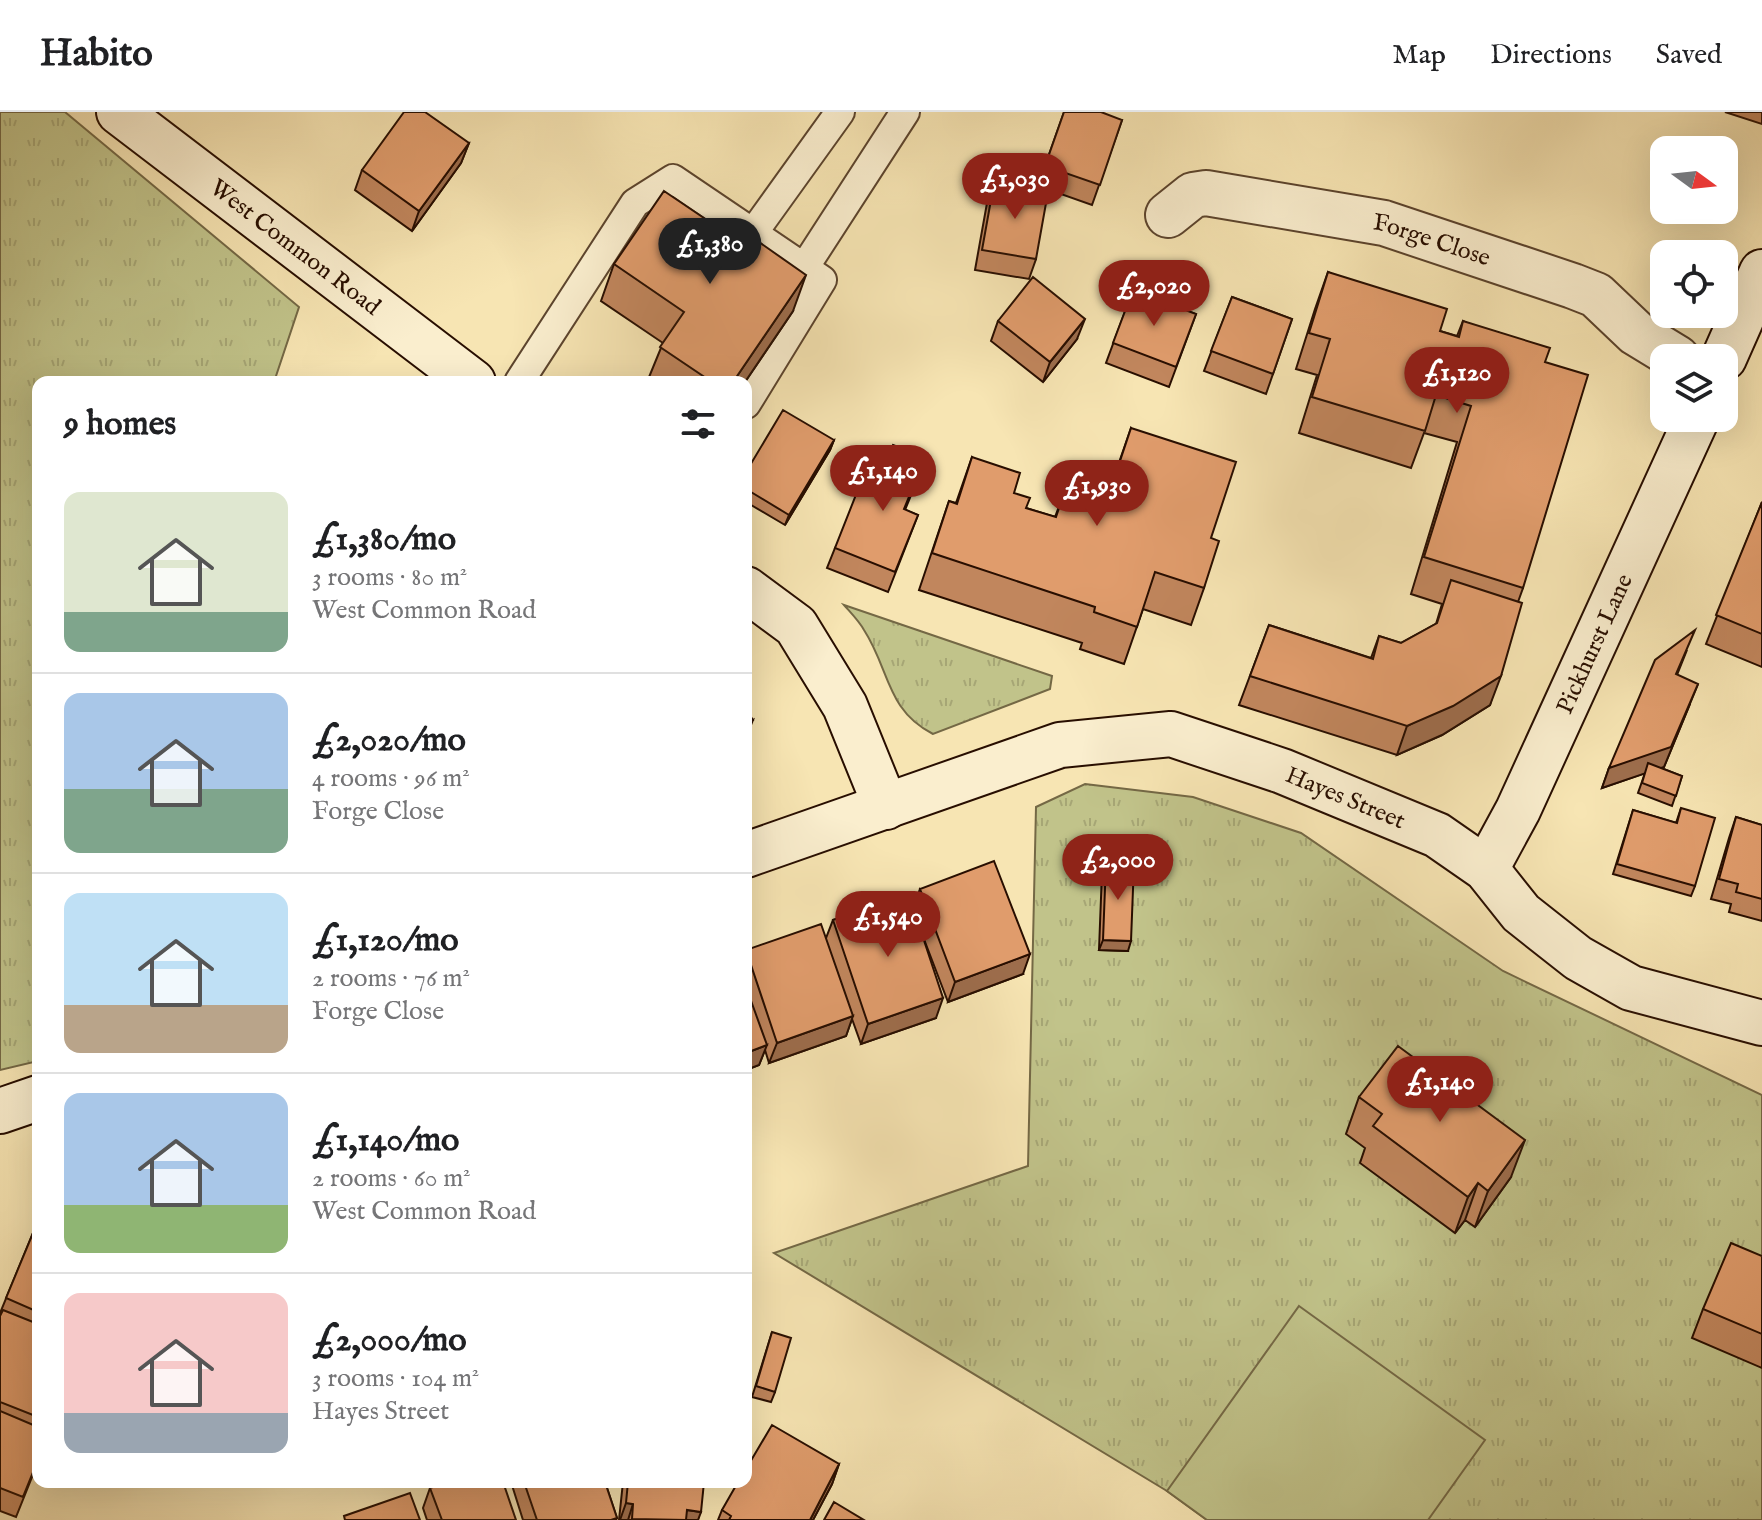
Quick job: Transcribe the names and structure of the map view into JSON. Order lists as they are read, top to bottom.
{
  "streets": {
    "main road": [
      "Forge Close",
      "West Common Road",
      "Pickhurst Lane",
      "Hayes Street"
    ]
  },
  "crossings": [
    ["Pickhurst Lane", "Hayes Street"]
  ],
  "north": "right",
  "page": {
    "header": "Habito",
    "nav": ["Map", "Directions", "Saved"],
    "price": [
      "£1,030",
      "£1,380",
      "£2,020",
      "£1,120",
      "£1,140",
      "£1,930",
      "£2,000",
      "£1,540",
      "£1,140"
    ],
    "heading": "9 homes",
    "list": [
      {
        "name": "£1,380/mo",
        "note": "3 rooms · 80 m² · West Common Road"
      },
      {
        "name": "£2,020/mo",
        "note": "4 rooms · 96 m² · Forge Close"
      },
      {
        "name": "£1,120/mo",
        "note": "2 rooms · 76 m² · Forge Close"
      },
      {
        "name": "£1,140/mo",
        "note": "2 rooms · 60 m² · West Common Road"
      },
      {
        "name": "£2,000/mo",
        "note": "3 rooms · 104 m² · Hayes Street"
      }
    ]
  }
}
